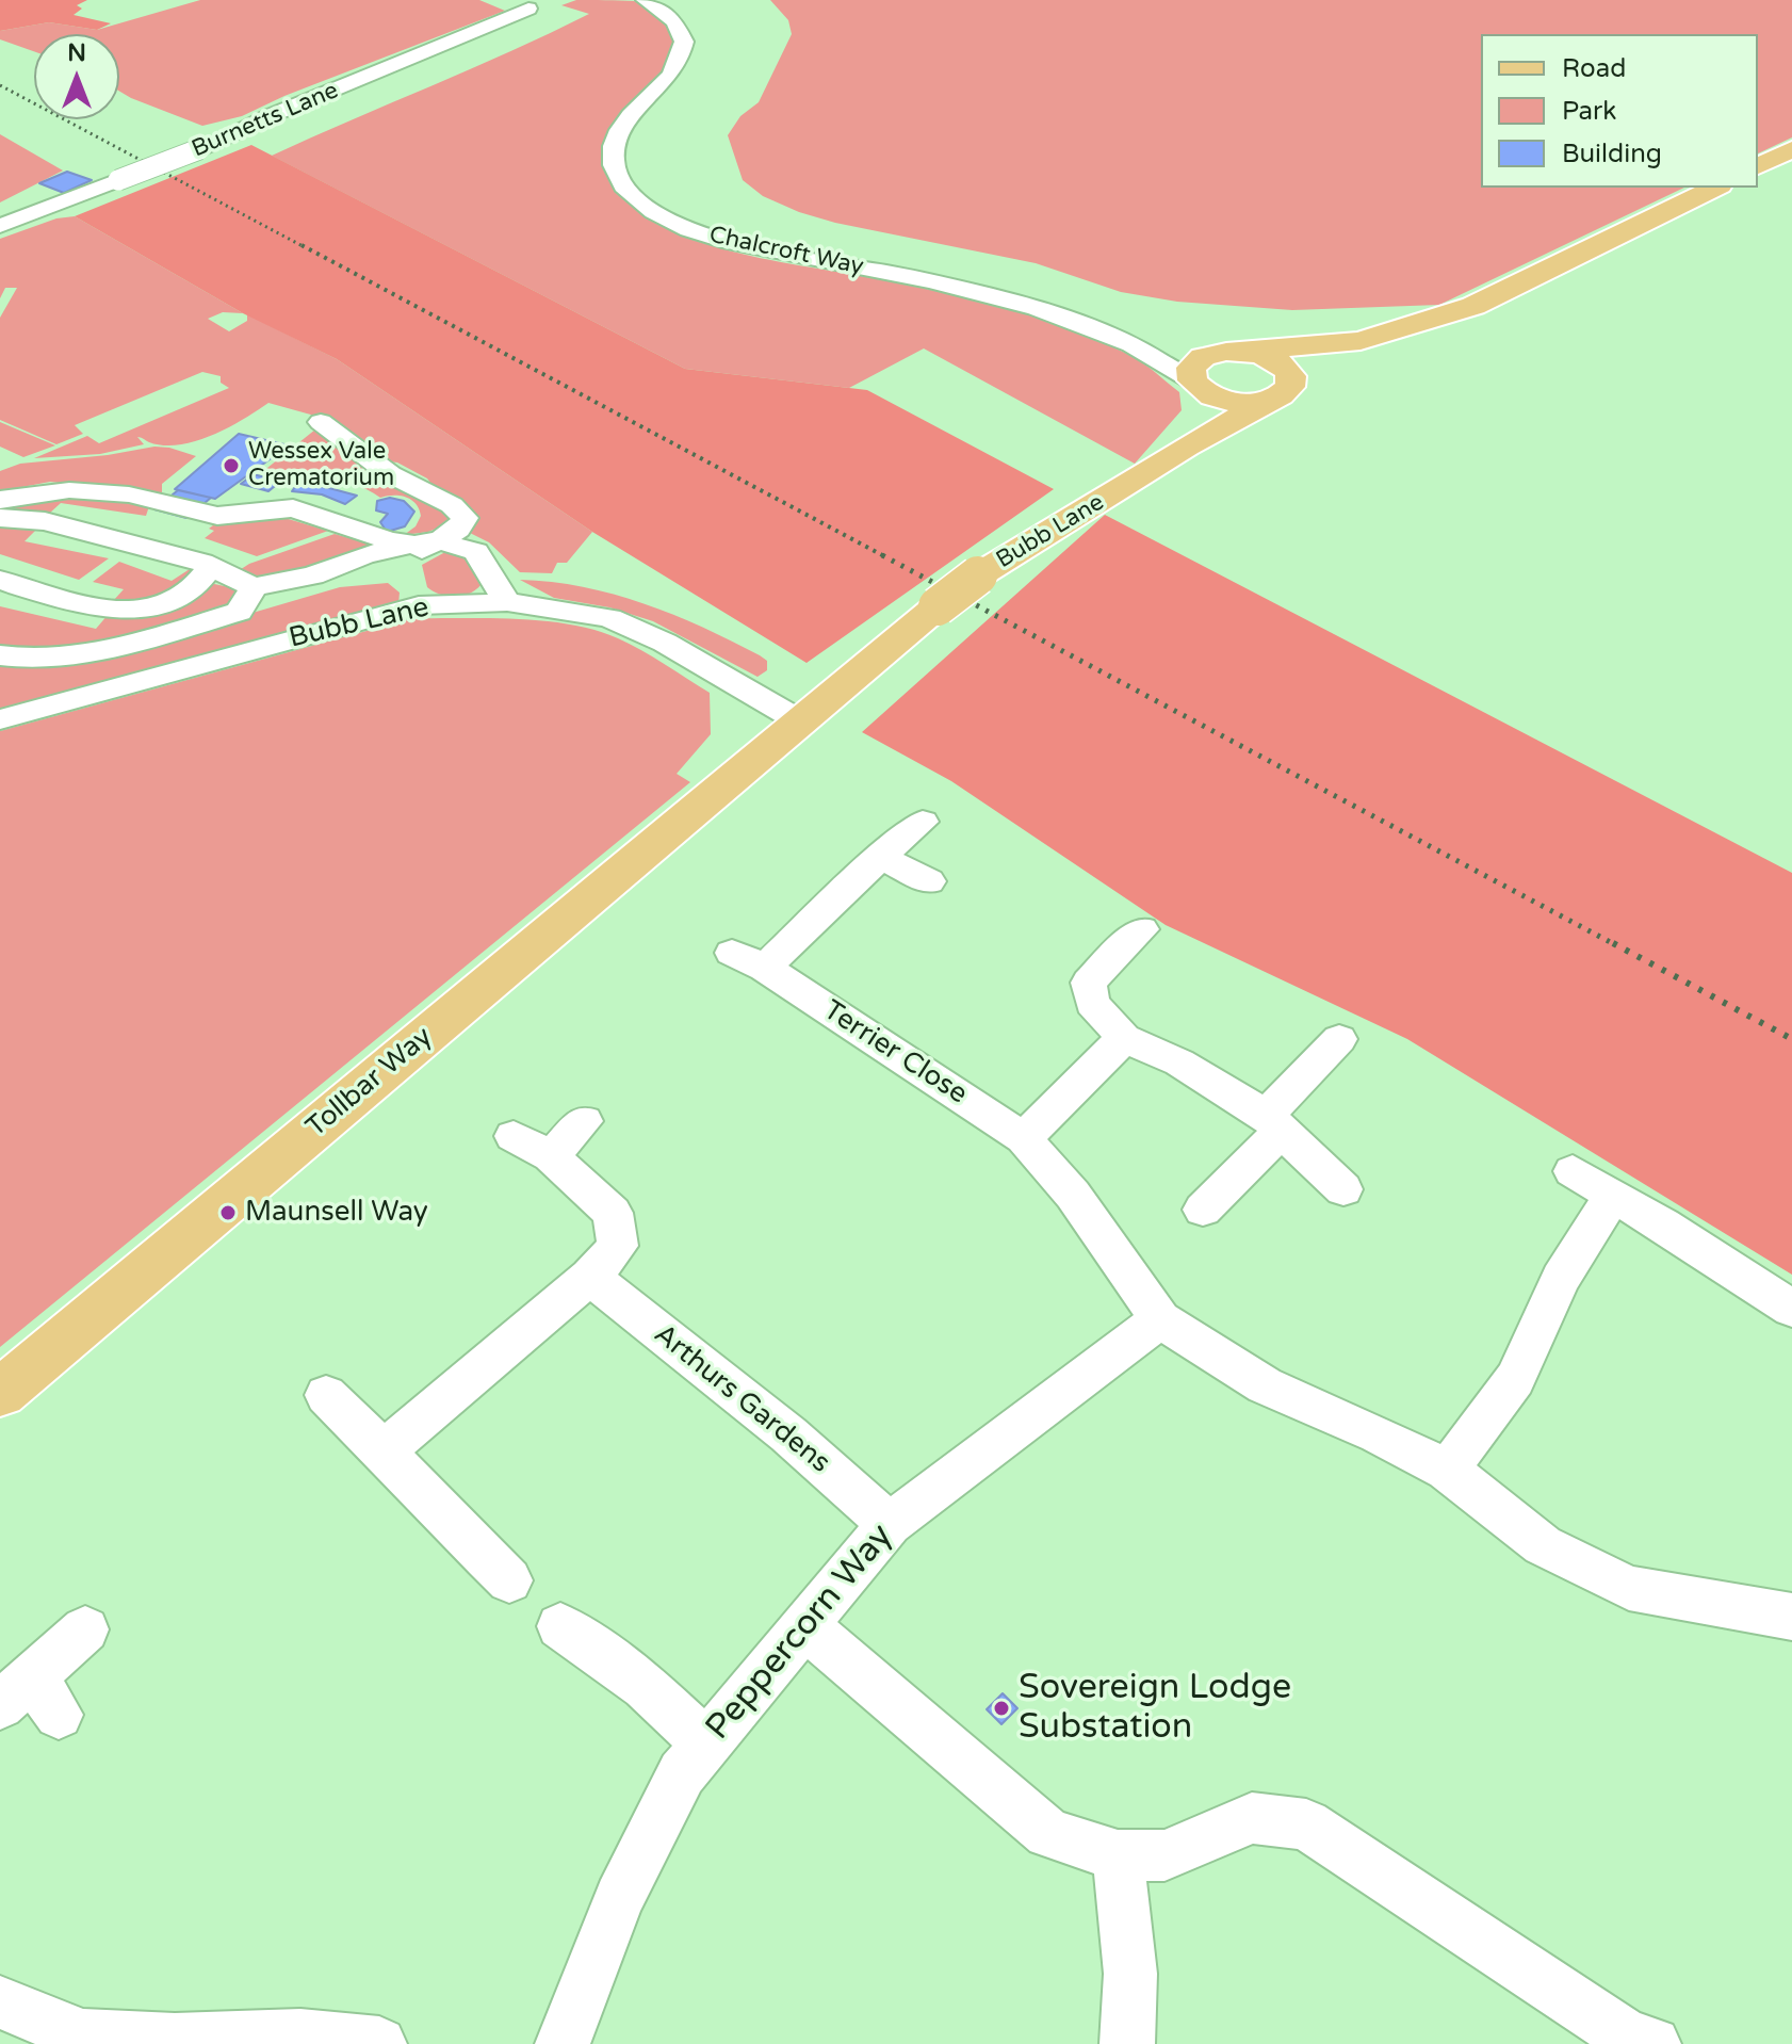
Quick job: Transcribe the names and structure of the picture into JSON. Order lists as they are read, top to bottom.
{
  "streets": {
    "main road": ["Bubb Lane", "Tollbar Way"],
    "street": [
      "Burnetts Lane",
      "Chalcroft Way",
      "Terrier Close",
      "Arthurs Gardens",
      "Peppercorn Way"
    ]
  },
  "crossings": [
    ["Chalcroft Way", "Bubb Lane"],
    ["Bubb Lane", "Tollbar Way"],
    ["Terrier Close", "Peppercorn Way"],
    ["Arthurs Gardens", "Peppercorn Way"]
  ],
  "places": ["Wessex Vale Crematorium", "Maunsell Way", "Sovereign Lodge Substation"],
  "legend": ["Road", "Park", "Building"],
  "north": "top"
}
